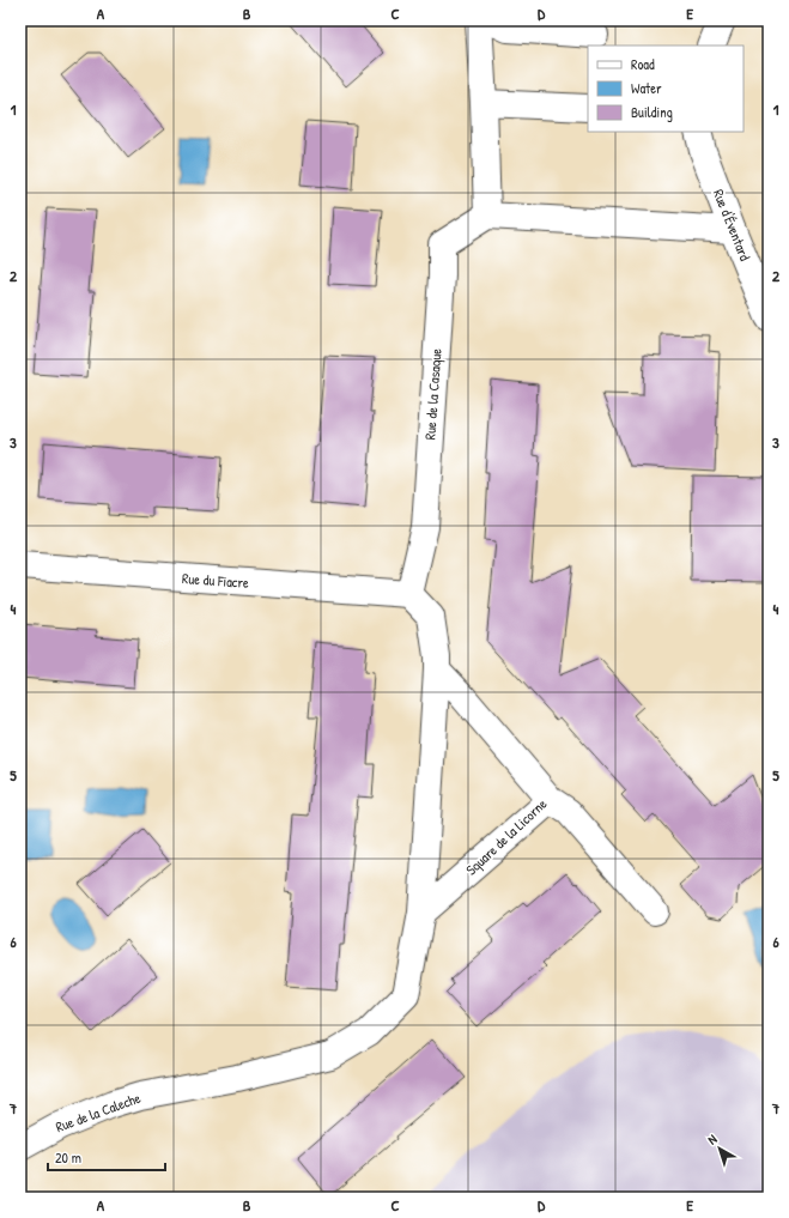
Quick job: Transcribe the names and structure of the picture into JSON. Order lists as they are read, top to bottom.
{
  "streets": {
    "street": [
      "Rue d'Éventard",
      "Rue de la Casaque",
      "Rue du Fiacre",
      "Square de la Licorne",
      "Rue de la Caleche"
    ]
  },
  "crossings": [
    ["Rue de la Casaque", "Rue du Fiacre"],
    ["Square de la Licorne", "Rue de la Caleche"]
  ],
  "legend": ["Road", "Water", "Building"],
  "scale_bar": "20 m",
  "north": "top left",
  "grid": {
    "columns": [
      "A",
      "B",
      "C",
      "D",
      "E"
    ],
    "rows": [
      "1",
      "2",
      "3",
      "4",
      "5",
      "6",
      "7"
    ]
  }
}
